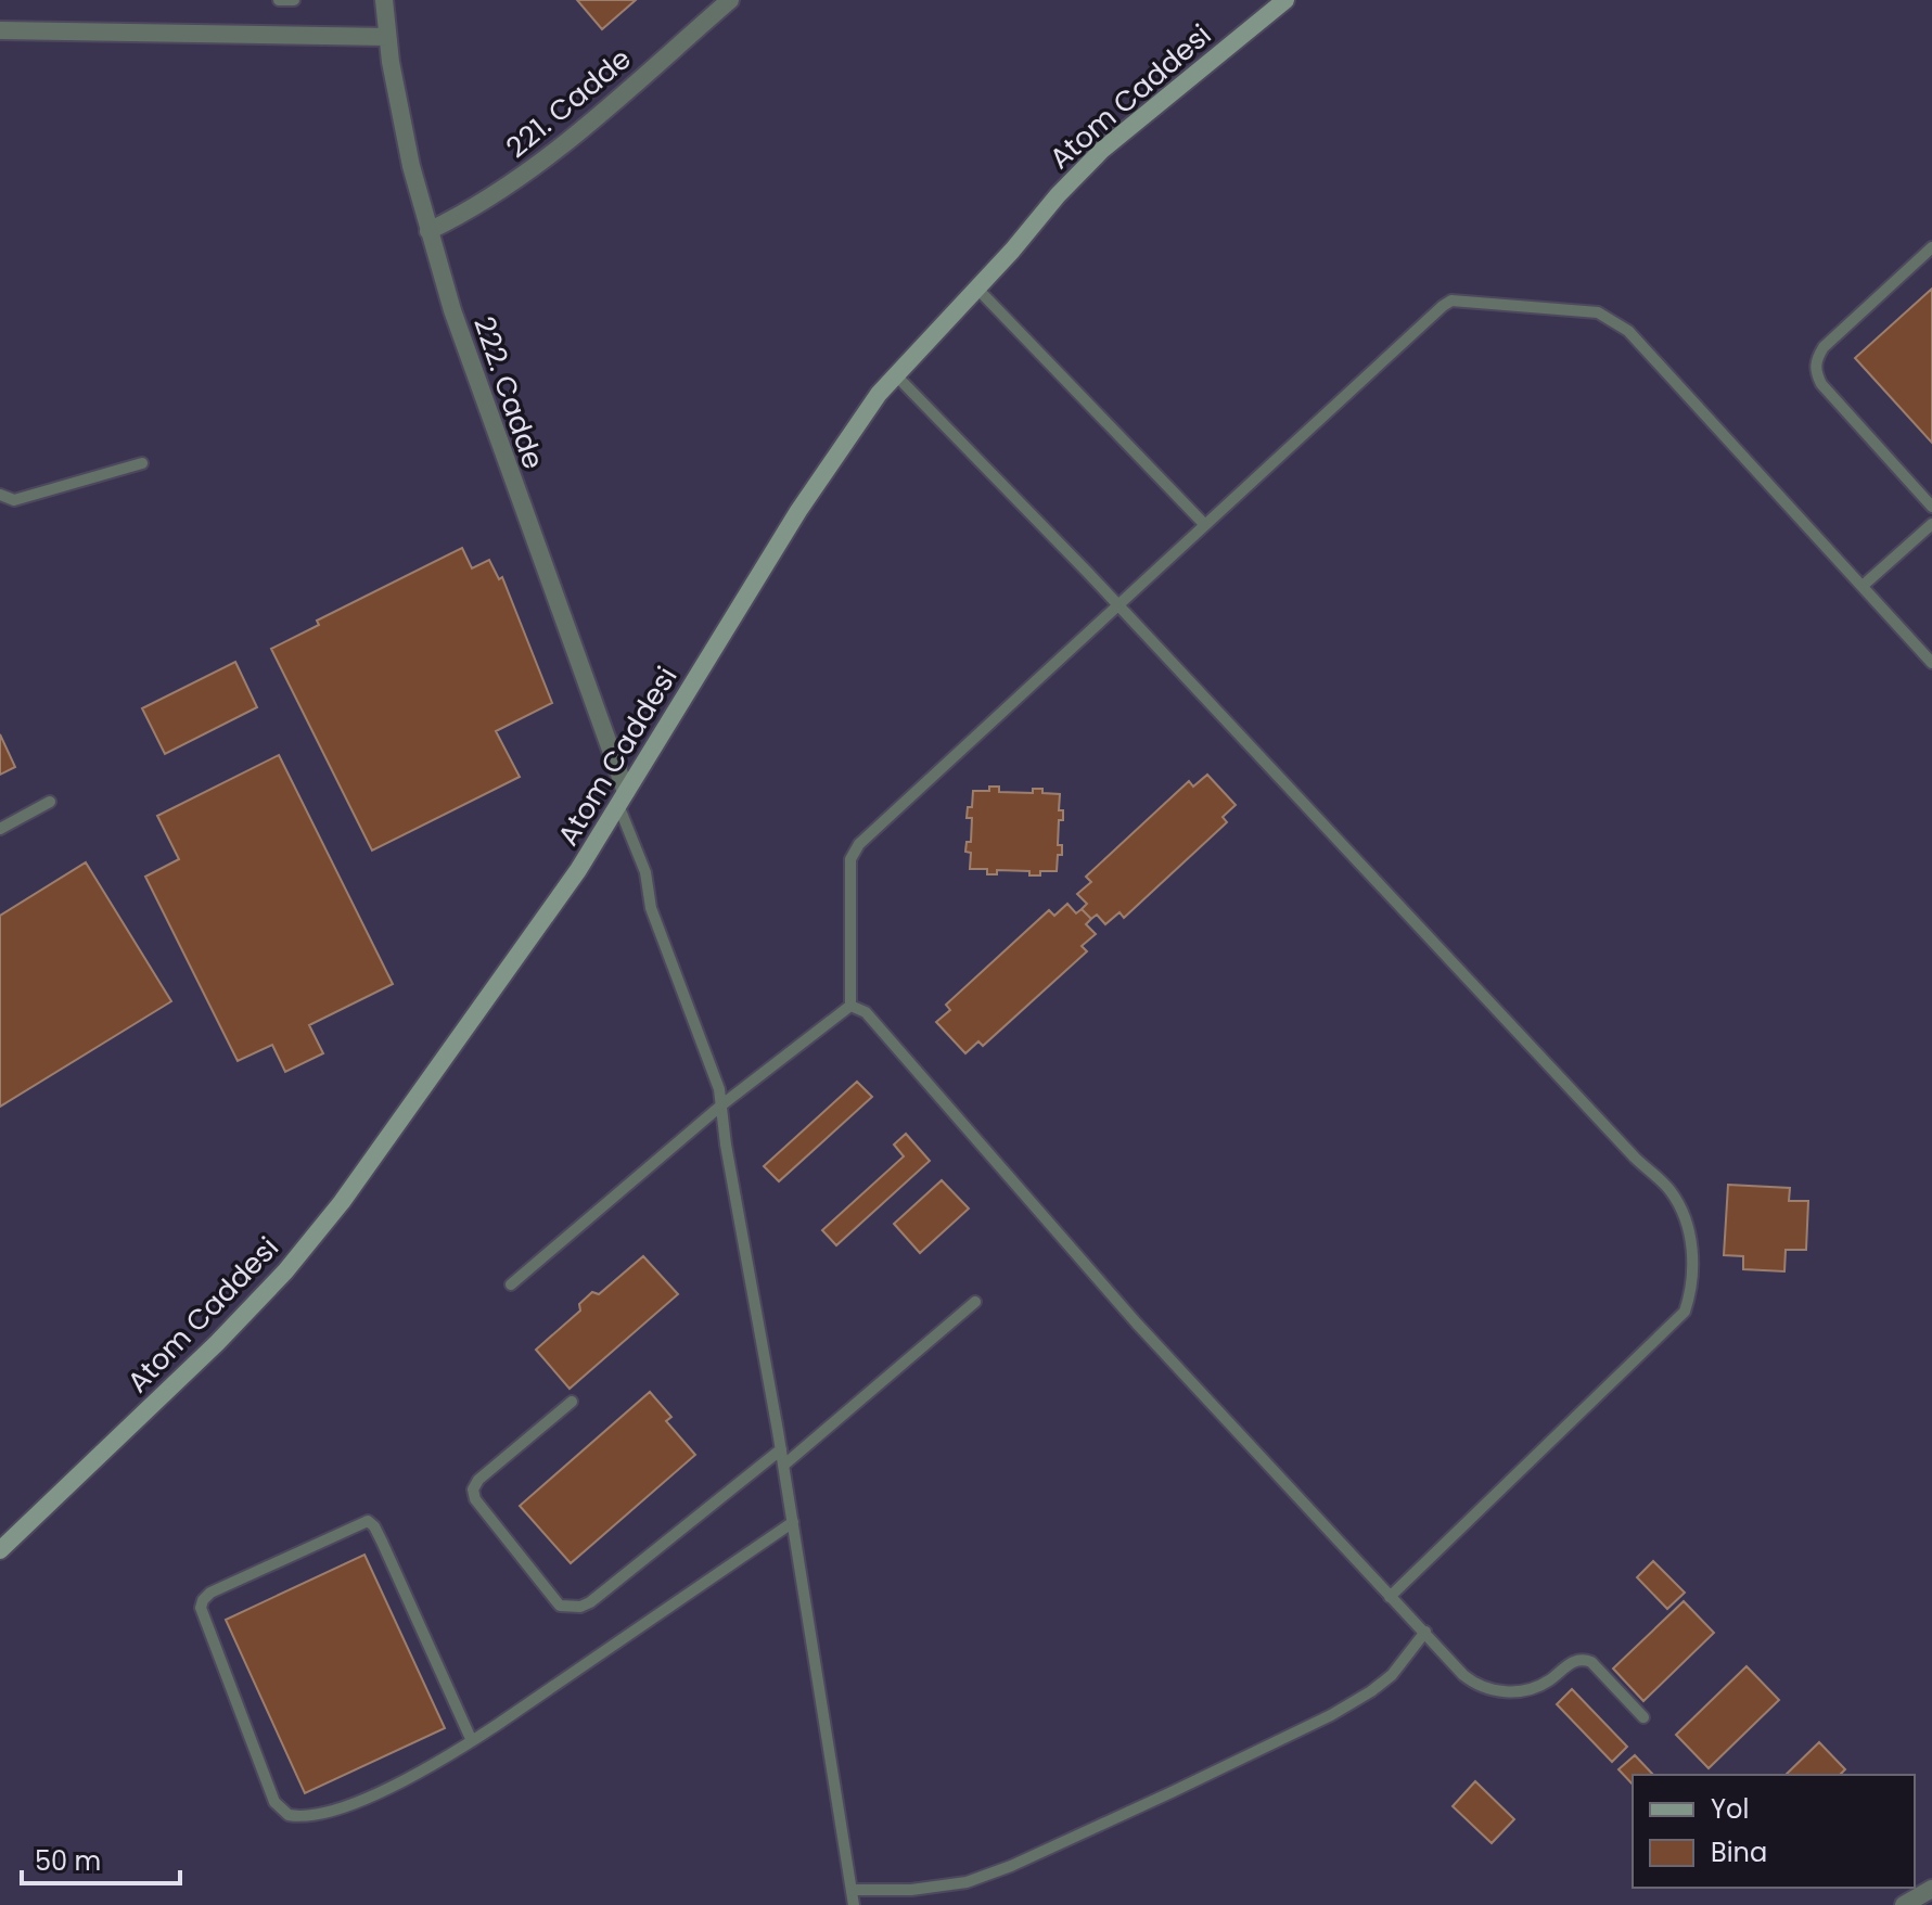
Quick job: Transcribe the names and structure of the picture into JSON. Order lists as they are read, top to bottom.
{
  "streets": {
    "street": ["Atom Caddesi", "221. Cadde", "222. Cadde"]
  },
  "crossings": [
    ["Atom Caddesi", "222. Cadde"],
    ["221. Cadde", "222. Cadde"]
  ],
  "legend": ["Yol", "Bina"],
  "scale_bar": "50 m"
}
